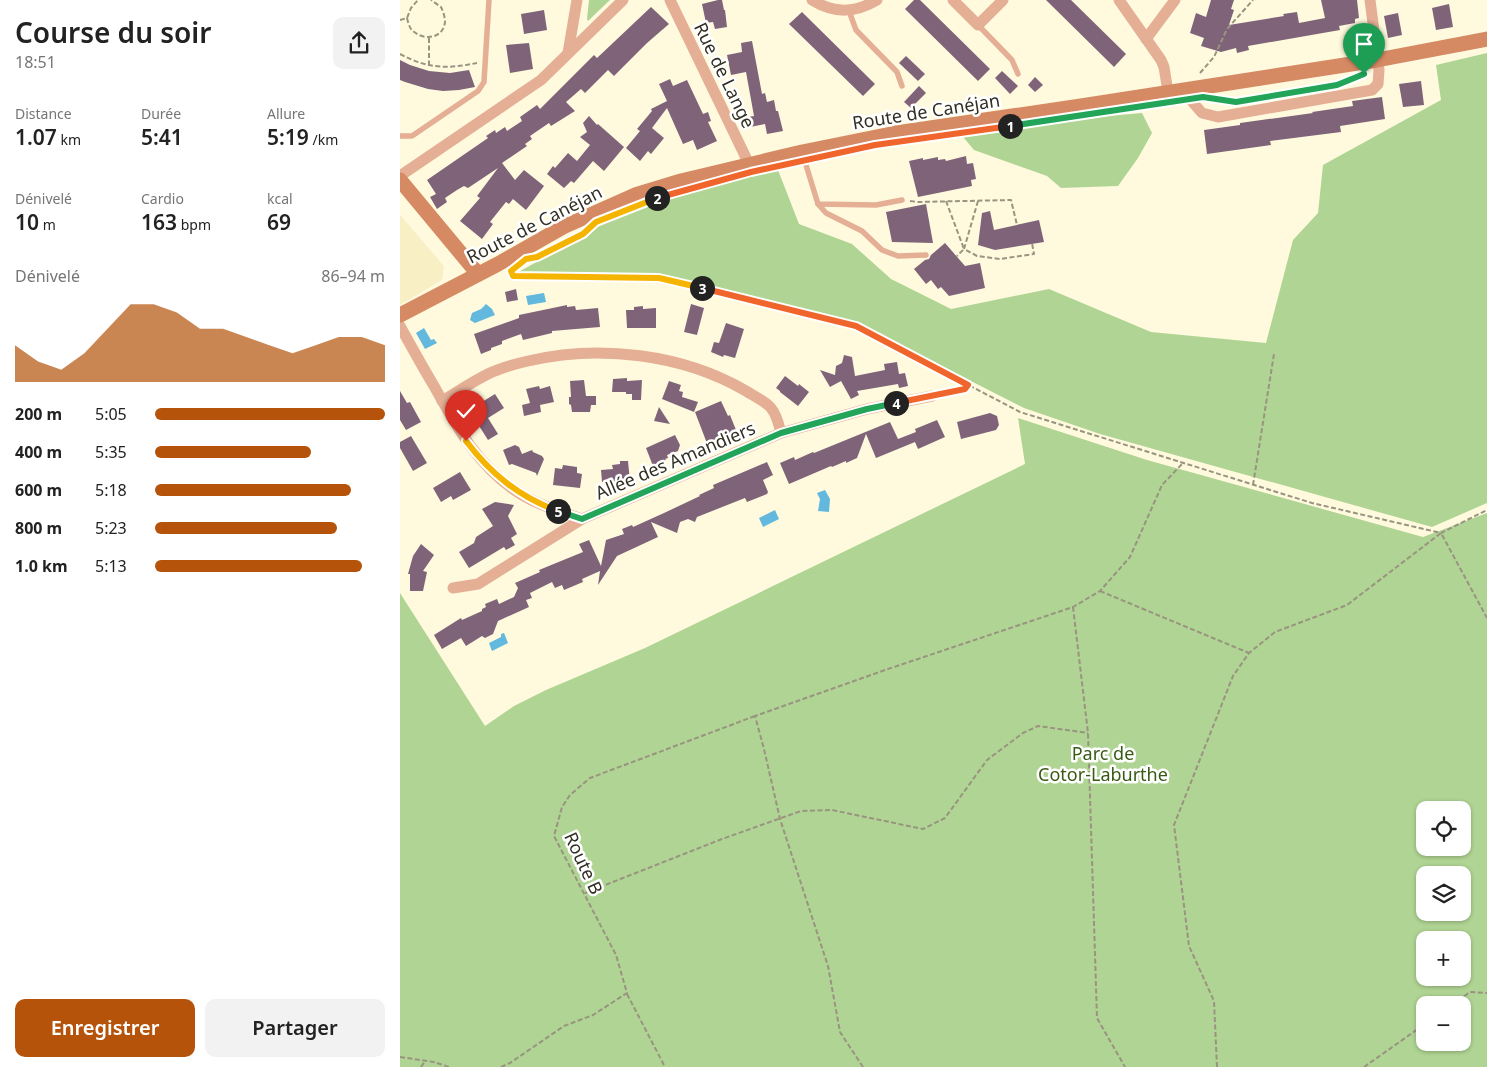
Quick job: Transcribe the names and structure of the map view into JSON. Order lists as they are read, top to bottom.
{
  "streets": {
    "street": ["Rue de Lange", "Route de Canéjan", "Allée des Amandiers"],
    "path": ["Route B"]
  },
  "crossings": [
    ["Rue de Lange", "Route de Canéjan"]
  ],
  "parks": ["Parc de Cotor-Laburthe"],
  "page": {
    "heading": ["Course du soir", "18:51"],
    "stats": [
      ["Distance", "1.07 km"],
      ["Durée", "5:41"],
      ["Allure", "5:19 /km"],
      ["Dénivelé", "10 m"],
      ["Cardio", "163 bpm"],
      ["kcal", "69"]
    ],
    "pins": [
      "1",
      "2",
      "3",
      "4",
      "5"
    ],
    "chart": ["Dénivelé", "86–94 m"],
    "list": [
      {
        "name": "200 m",
        "note": "5:05"
      },
      {
        "name": "400 m",
        "note": "5:35"
      },
      {
        "name": "600 m",
        "note": "5:18"
      },
      {
        "name": "800 m",
        "note": "5:23"
      },
      {
        "name": "1.0 km",
        "note": "5:13"
      }
    ],
    "map_buttons": ["+", "−"],
    "buttons": ["Enregistrer", "Partager"]
  }
}
